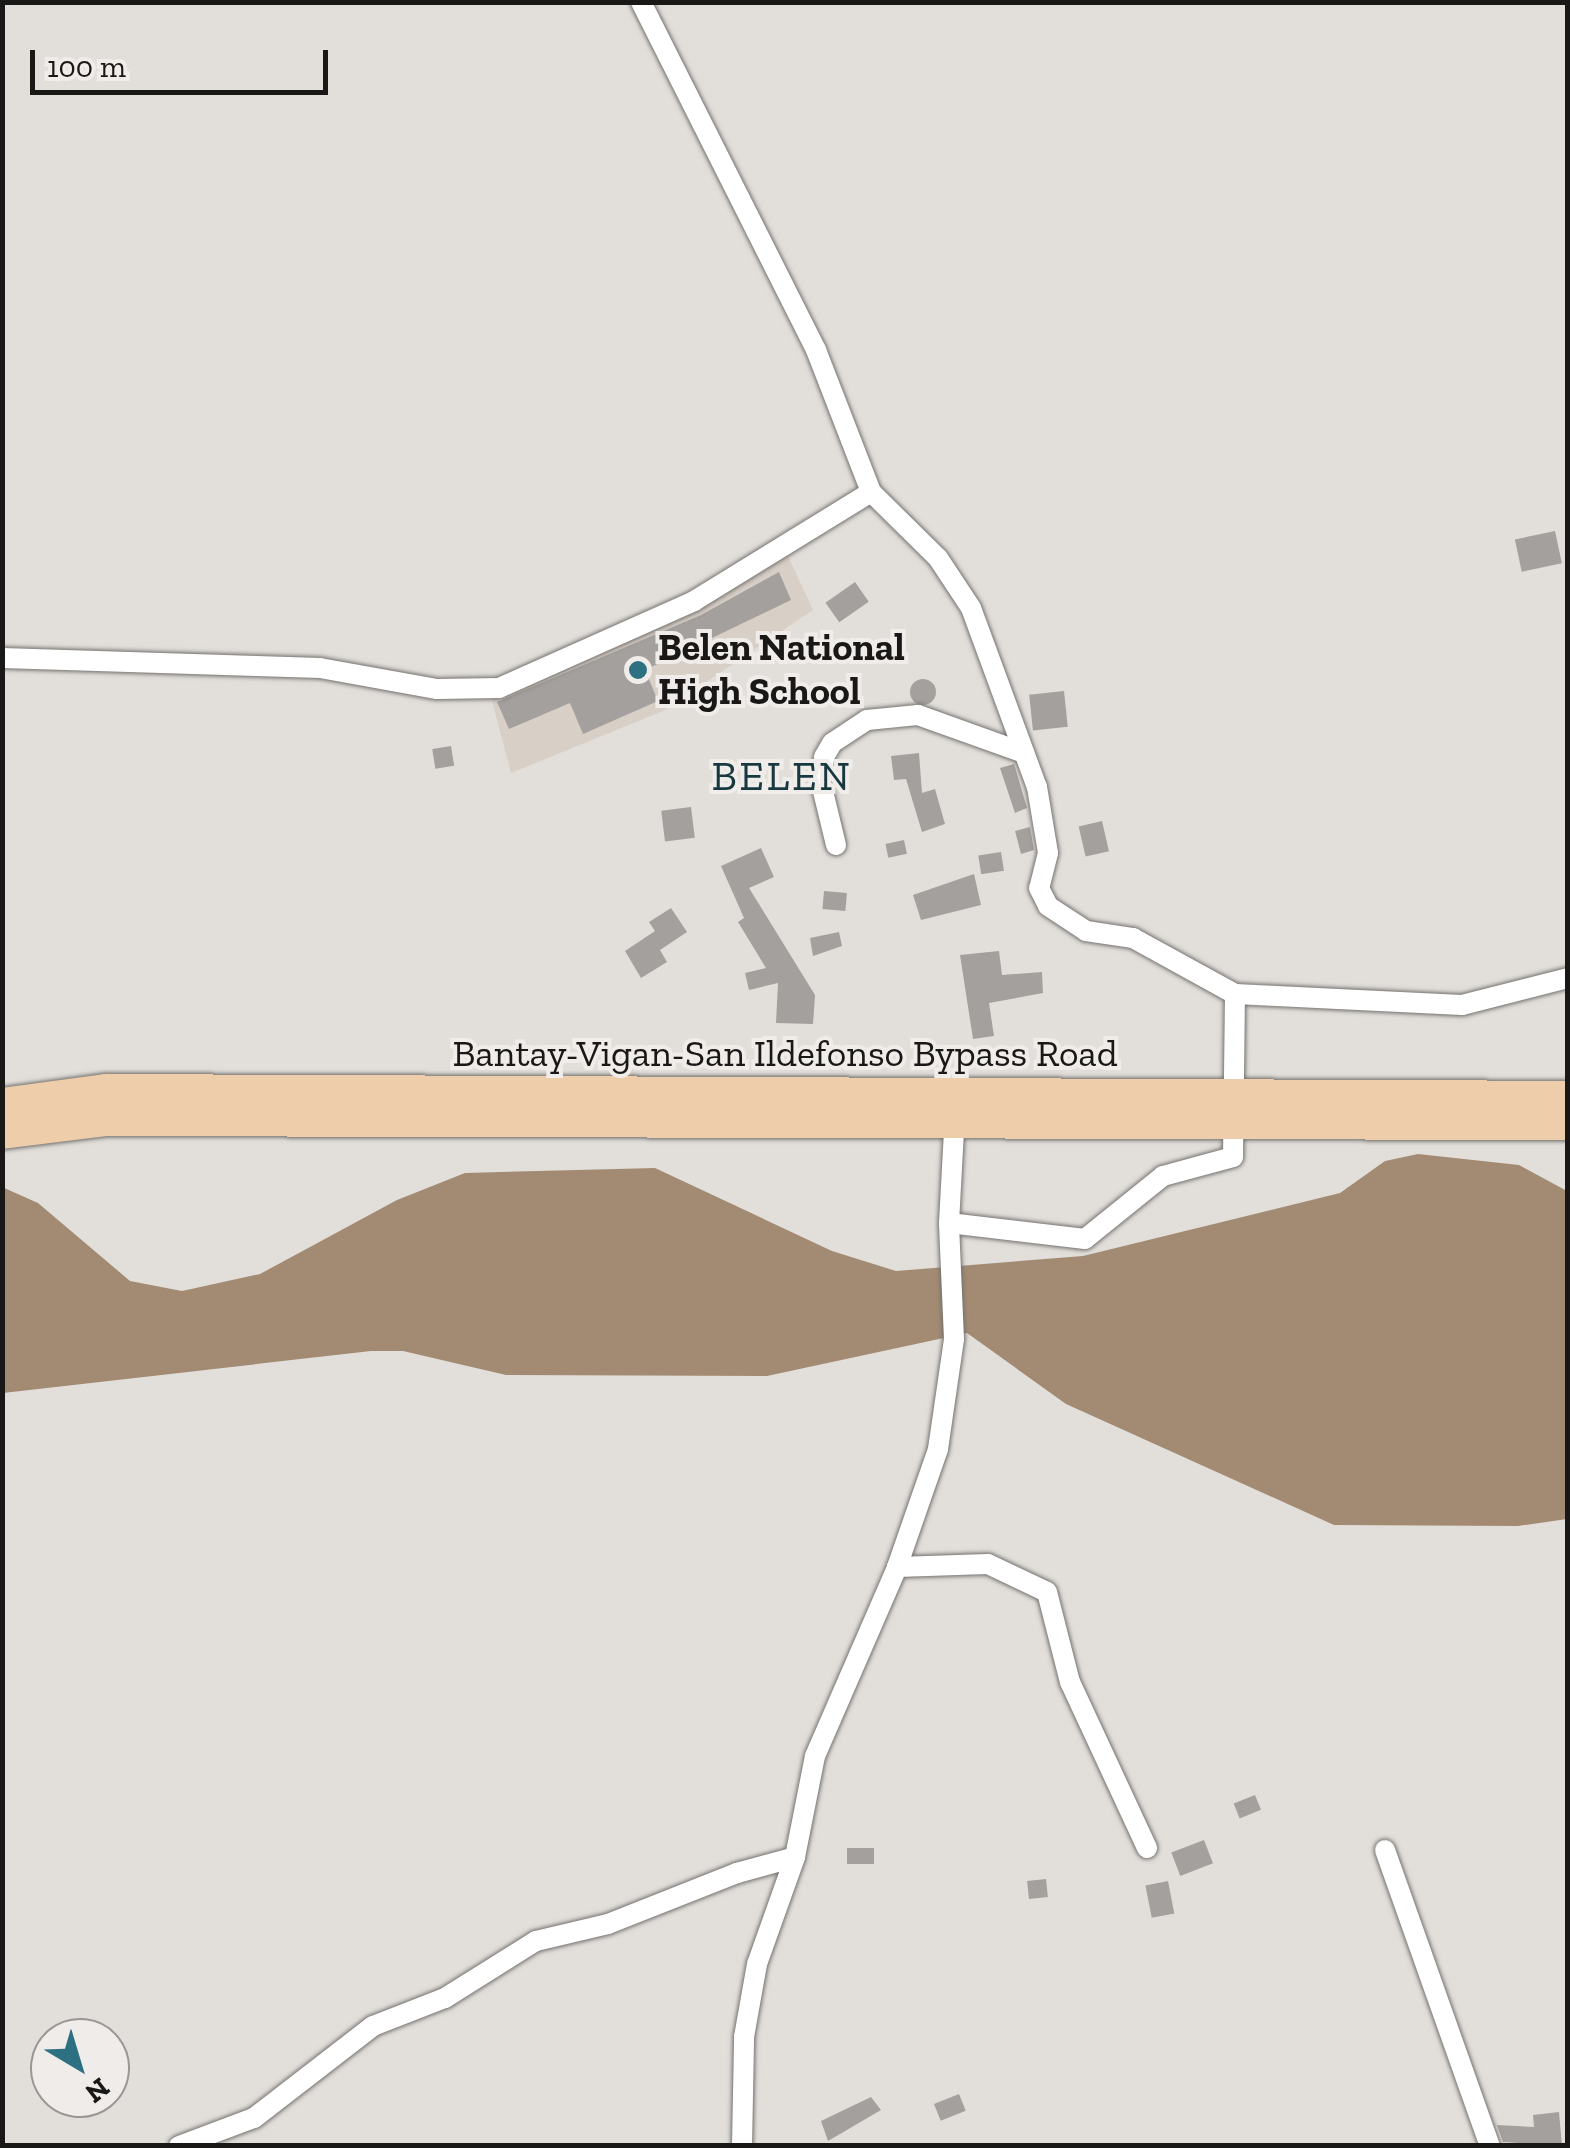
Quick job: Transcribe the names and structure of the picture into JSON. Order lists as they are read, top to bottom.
{
  "streets": {
    "main road": ["Bantay-Vigan-San Ildefonso Bypass Road"]
  },
  "districts": ["BELEN"],
  "places": ["Belen National High School"],
  "scale_bar": "100 m",
  "north": "bottom right"
}
